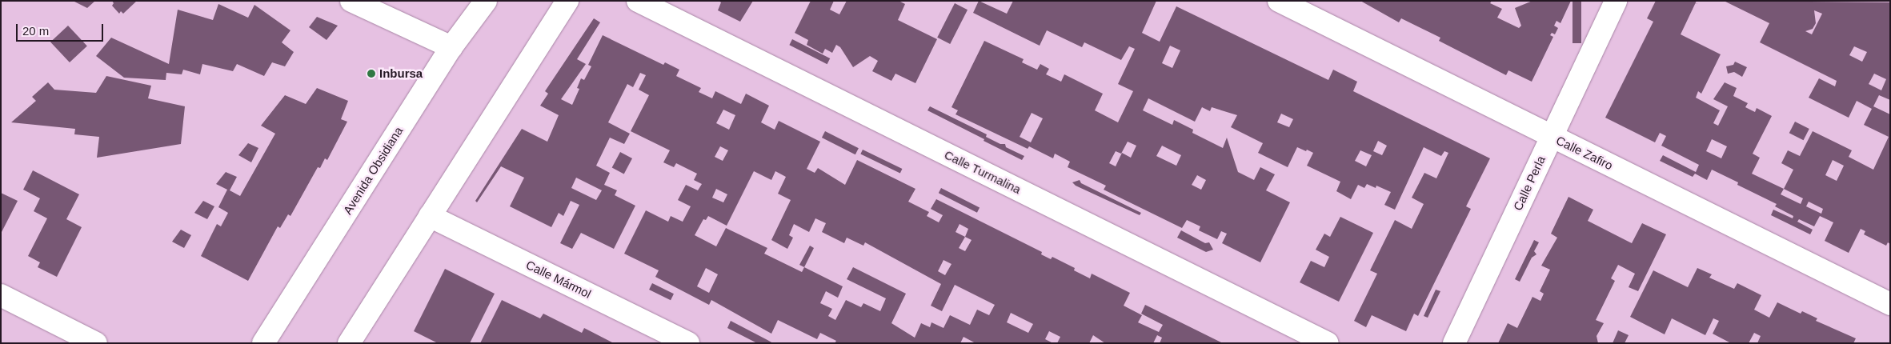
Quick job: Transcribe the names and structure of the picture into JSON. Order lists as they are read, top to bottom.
{
  "streets": {
    "street": [
      "Calle Zafiro",
      "Avenida Obsidiana",
      "Calle Turmalina",
      "Calle Perla",
      "Calle Mármol"
    ]
  },
  "crossings": [
    ["Calle Zafiro", "Calle Perla"]
  ],
  "places": ["Inbursa"],
  "scale_bar": "20 m"
}
